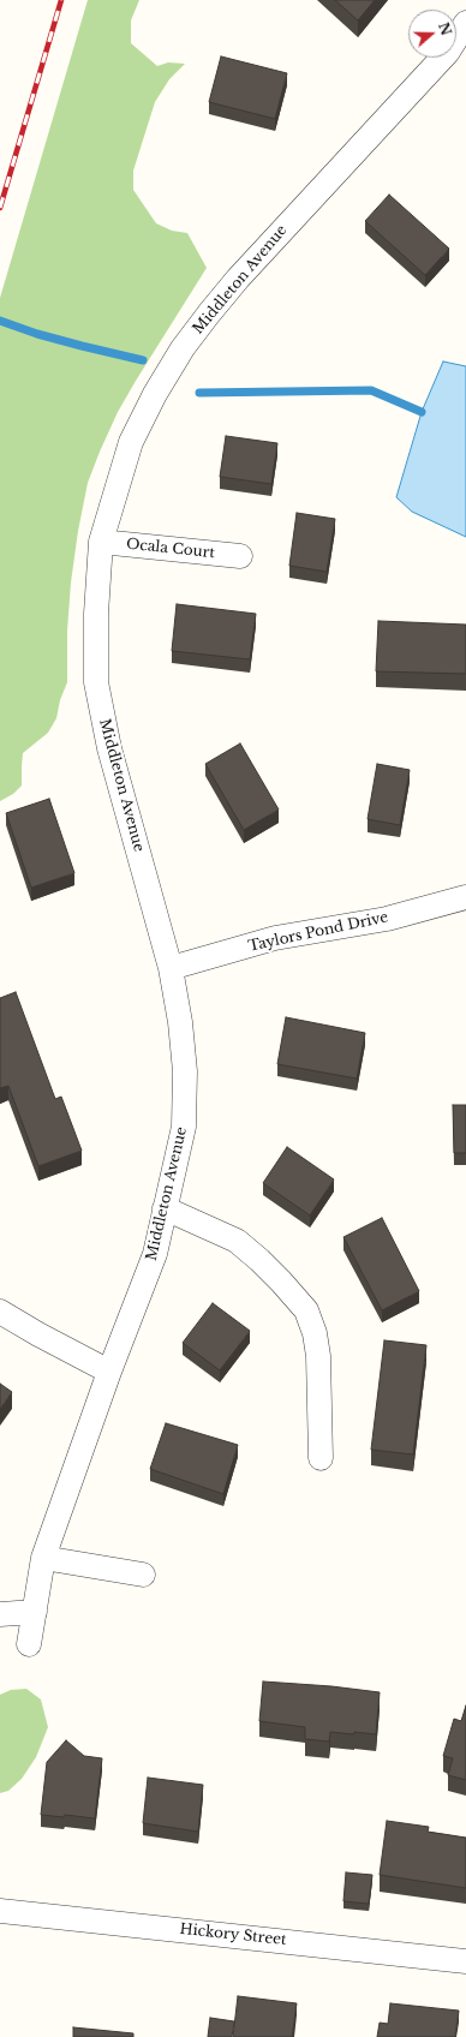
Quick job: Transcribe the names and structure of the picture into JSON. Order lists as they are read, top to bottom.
{
  "streets": {
    "street": [
      "Middleton Avenue",
      "Ocala Court",
      "Taylors Pond Drive",
      "Hickory Street"
    ]
  },
  "crossings": [
    ["Middleton Avenue", "Ocala Court"],
    ["Middleton Avenue", "Taylors Pond Drive"]
  ],
  "north": "right"
}
